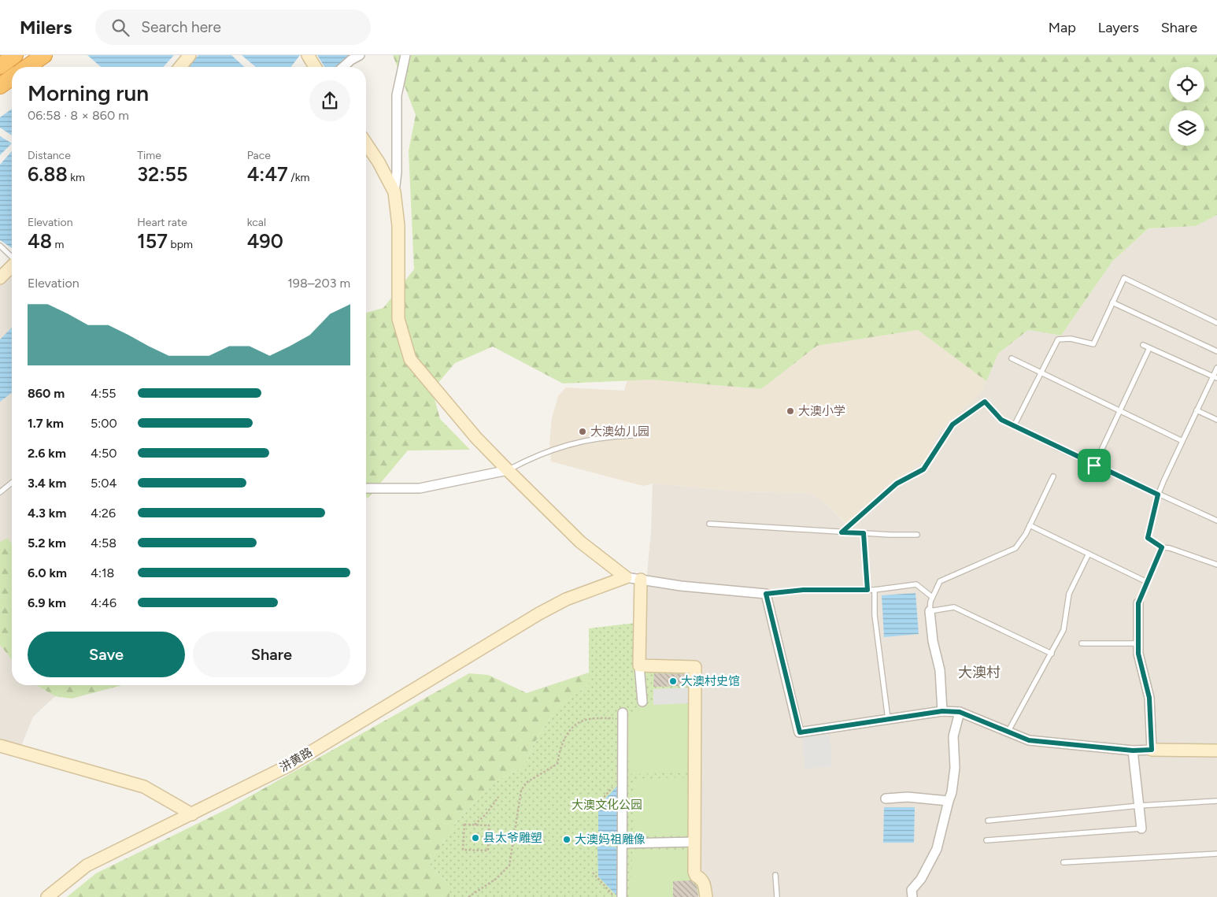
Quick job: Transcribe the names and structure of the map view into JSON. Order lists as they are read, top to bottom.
{
  "streets": {
    "main road": ["汫黄路"]
  },
  "districts": ["大澳村"],
  "parks": ["大澳文化公园"],
  "places": [
    "大澳小学",
    "大澳幼儿园",
    "大澳村史馆",
    "县太爷雕塑",
    "大澳妈祖雕像"
  ],
  "page": {
    "header": "Milers",
    "search": "Search here",
    "nav": ["Map", "Layers", "Share"],
    "heading": ["Morning run", "06:58 · 8 × 860 m"],
    "stats": [
      ["Distance", "6.88 km"],
      ["Time", "32:55"],
      ["Pace", "4:47 /km"],
      ["Elevation", "48 m"],
      ["Heart rate", "157 bpm"],
      ["kcal", "490"]
    ],
    "chart": ["Elevation", "198–203 m"],
    "list": [
      {
        "name": "860 m",
        "note": "4:55"
      },
      {
        "name": "1.7 km",
        "note": "5:00"
      },
      {
        "name": "2.6 km",
        "note": "4:50"
      },
      {
        "name": "3.4 km",
        "note": "5:04"
      },
      {
        "name": "4.3 km",
        "note": "4:26"
      },
      {
        "name": "5.2 km",
        "note": "4:58"
      },
      {
        "name": "6.0 km",
        "note": "4:18"
      },
      {
        "name": "6.9 km",
        "note": "4:46"
      }
    ],
    "buttons": ["Save", "Share"]
  }
}
